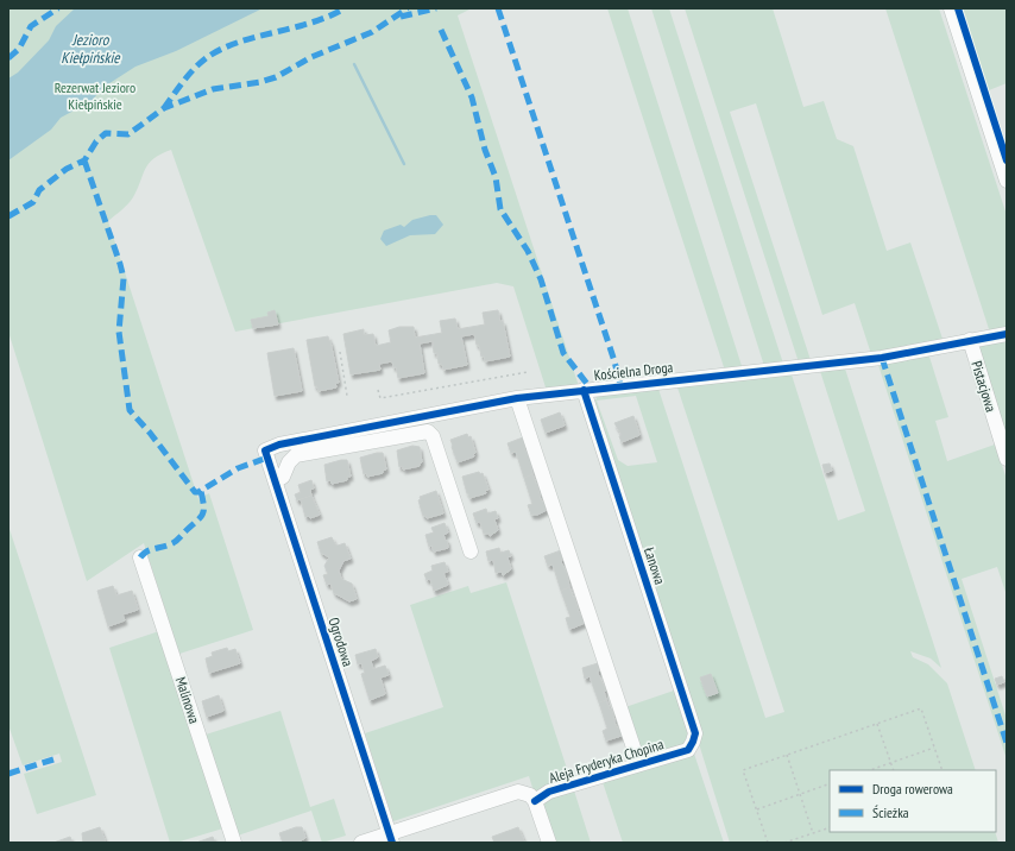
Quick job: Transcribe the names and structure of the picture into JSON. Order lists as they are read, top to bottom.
{
  "streets": {
    "street": [
      "Kościelna Droga",
      "Pistacjowa",
      "Łanowa",
      "Ogrodowa",
      "Malinowa",
      "Aleja Fryderyka Chopina"
    ]
  },
  "crossings": [
    ["Kościelna Droga", "Pistacjowa"],
    ["Kościelna Droga", "Łanowa"],
    ["Kościelna Droga", "Ogrodowa"],
    ["Łanowa", "Aleja Fryderyka Chopina"]
  ],
  "water": ["Jezioro Kiełpińskie"],
  "parks": ["Rezerwat Jezioro Kiełpińskie"],
  "legend": ["Droga rowerowa", "Ścieżka"]
}
